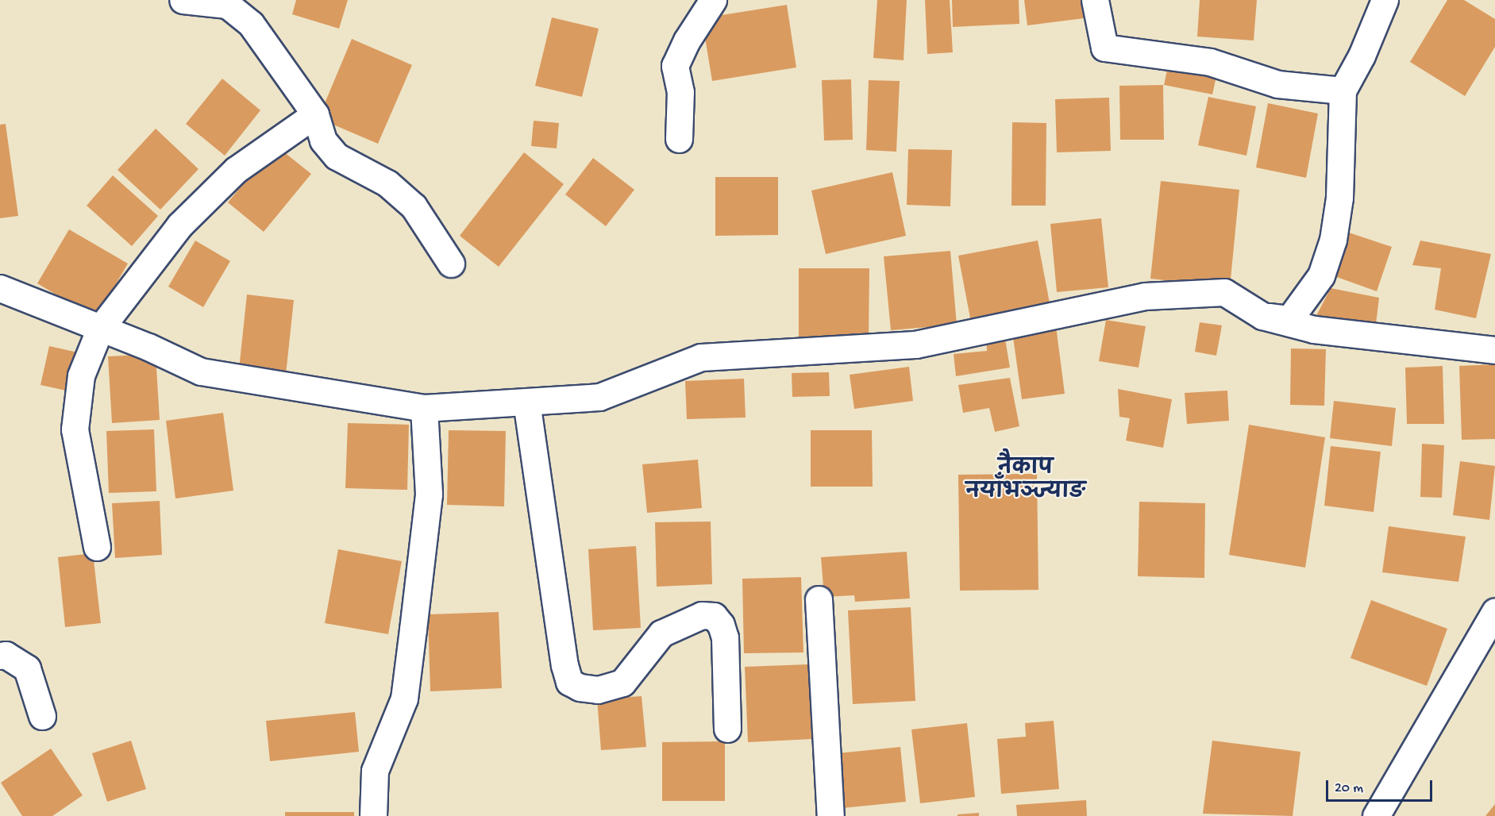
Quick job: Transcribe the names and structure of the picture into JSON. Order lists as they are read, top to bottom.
{
  "districts": ["नैकाप नयाँभञ्ज्याङ"],
  "scale_bar": "20 m"
}
